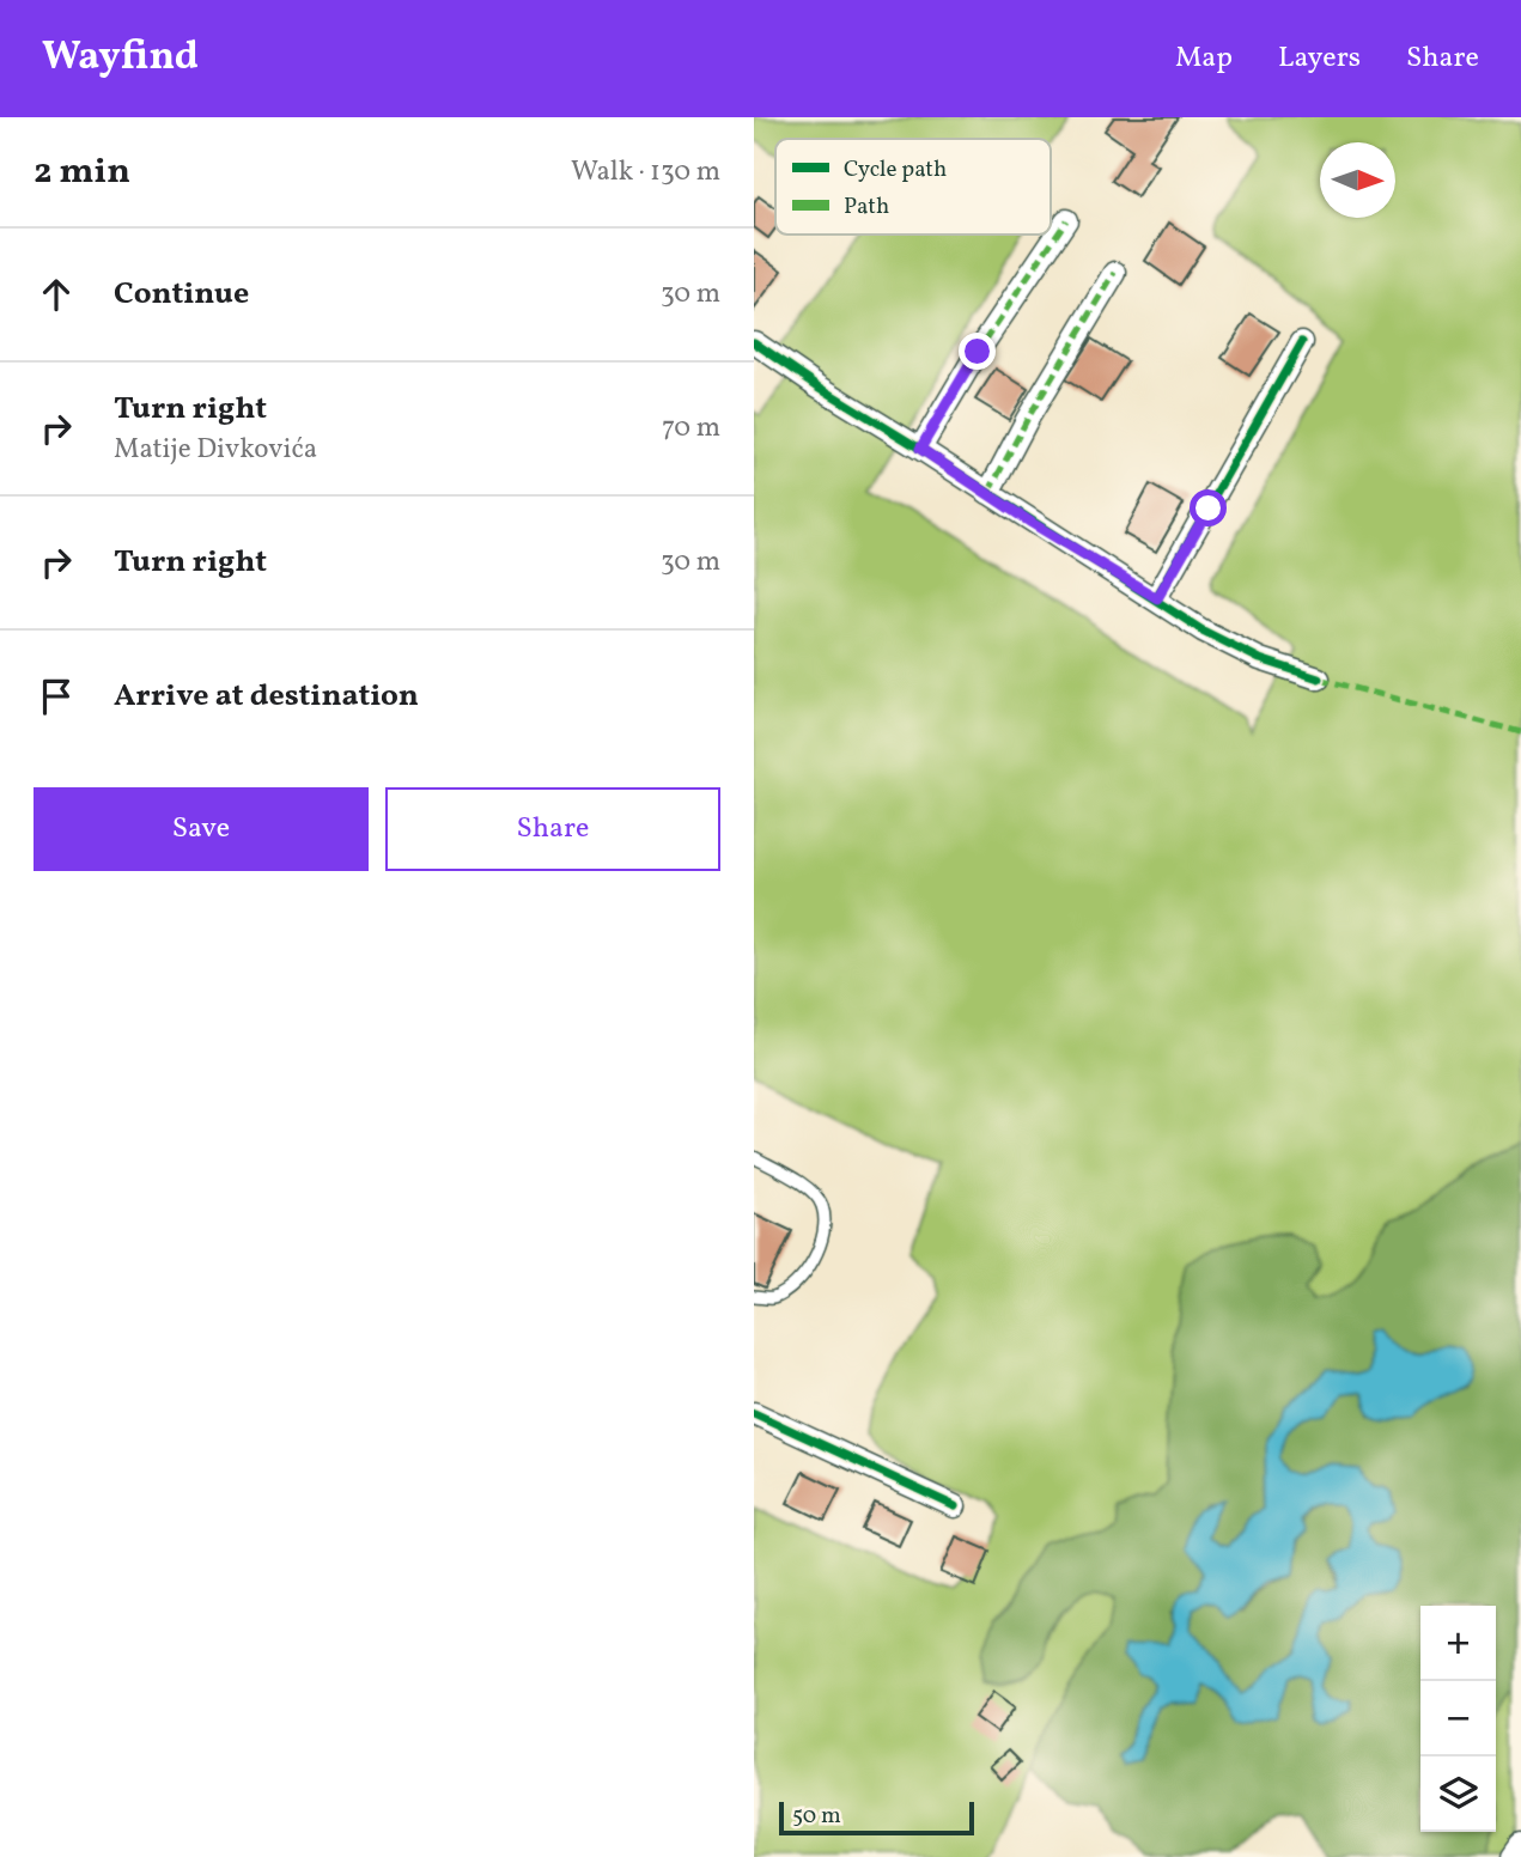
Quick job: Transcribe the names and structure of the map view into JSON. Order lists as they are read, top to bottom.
{
  "legend": ["Cycle path", "Path"],
  "scale_bar": "50 m",
  "north": "right",
  "page": {
    "header": "Wayfind",
    "nav": ["Map", "Layers", "Share"],
    "heading": ["2 min", "Walk · 130 m"],
    "list": [
      ["Continue", "30 m"],
      ["Turn right", "Matije Divkovića", "70 m"],
      ["Turn right", "30 m"],
      "Arrive at destination"
    ],
    "buttons": ["Save", "Share"],
    "map_buttons": ["+", "−"],
    "scale": "50 m"
  }
}
